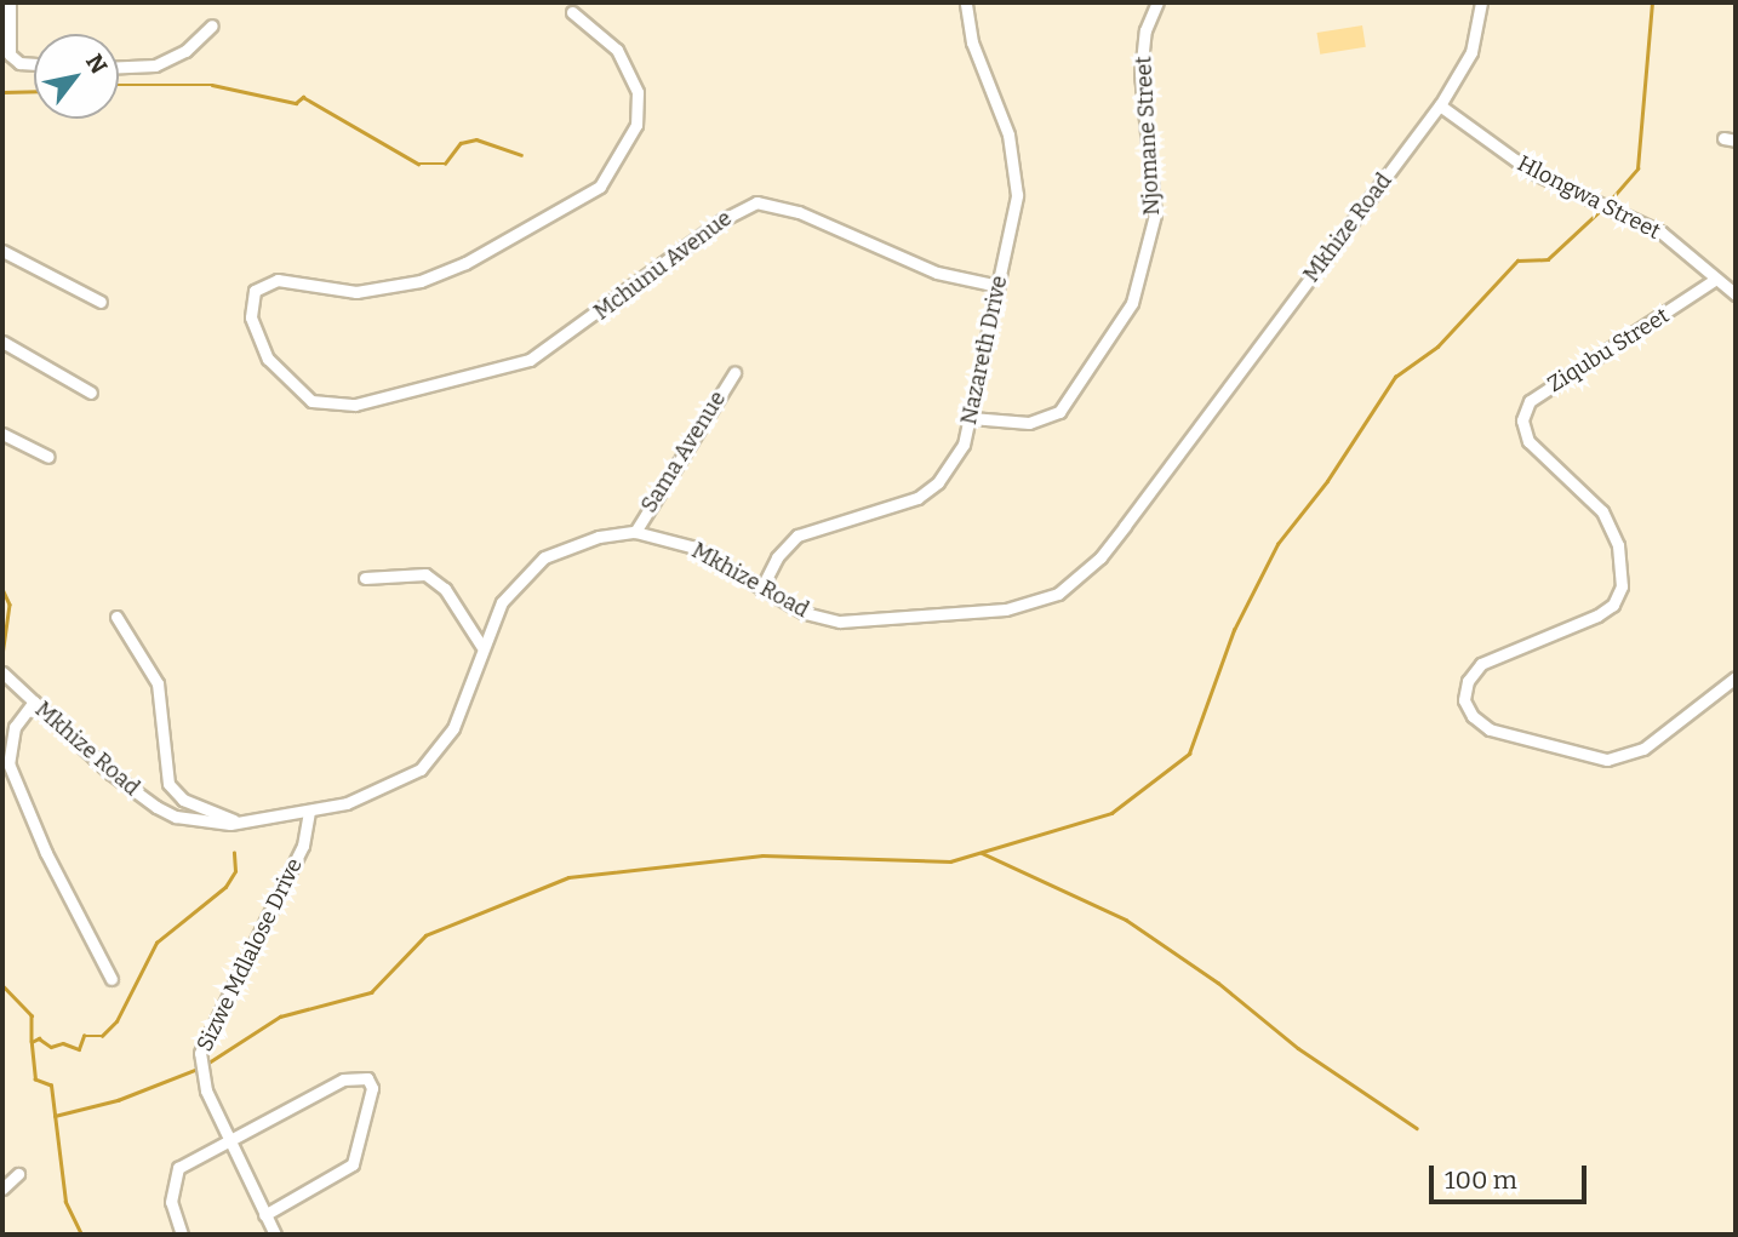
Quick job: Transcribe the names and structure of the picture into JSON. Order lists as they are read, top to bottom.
{
  "streets": {
    "street": [
      "Njomane Street",
      "Hlongwa Street",
      "Mkhize Road",
      "Mchunu Avenue",
      "Nazareth Drive",
      "Ziqubu Street",
      "Sama Avenue",
      "Sizwe Mdlalose Drive"
    ]
  },
  "crossings": [
    ["Njomane Street", "Nazareth Drive"],
    ["Hlongwa Street", "Mkhize Road"],
    ["Hlongwa Street", "Ziqubu Street"],
    ["Mkhize Road", "Nazareth Drive"],
    ["Mkhize Road", "Sama Avenue"],
    ["Mkhize Road", "Sizwe Mdlalose Drive"],
    ["Mchunu Avenue", "Nazareth Drive"]
  ],
  "scale_bar": "100 m",
  "north": "top right"
}
